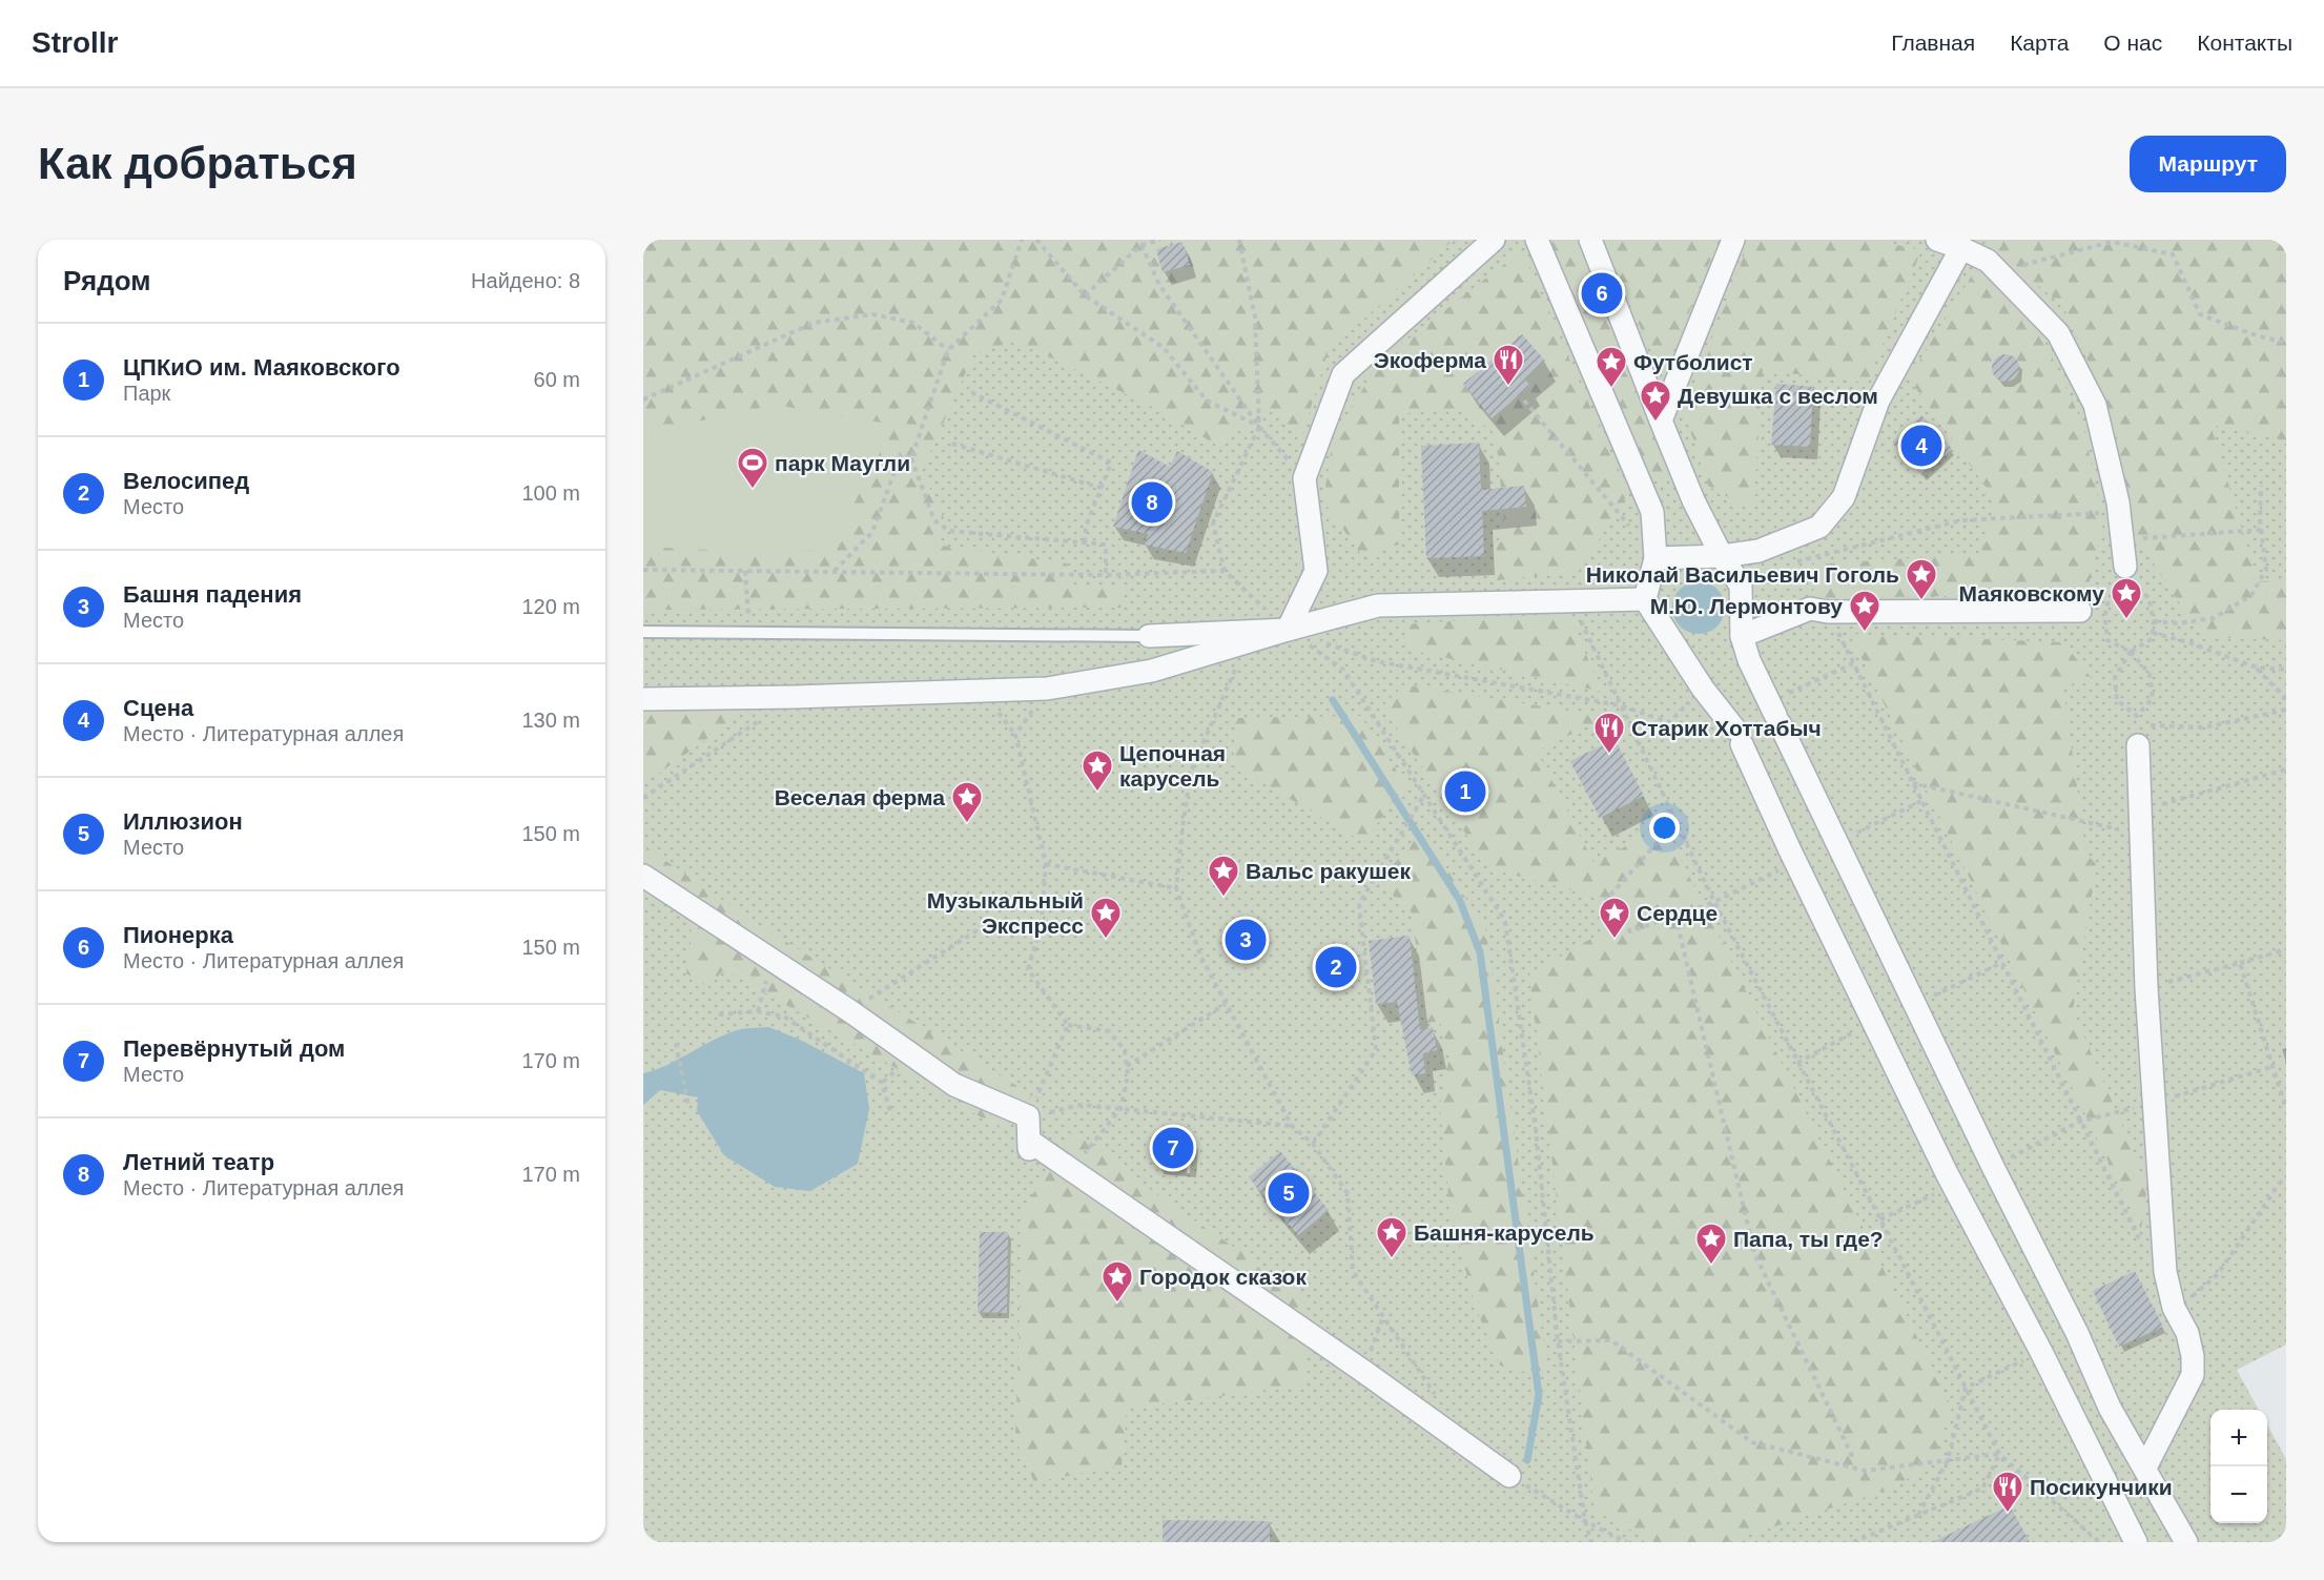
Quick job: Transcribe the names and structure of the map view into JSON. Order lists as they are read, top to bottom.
{
  "places": {
    "restaurant": ["Экоферма", "Старик Хоттабыч", "Посикунчики"],
    "place": [
      "Футболист",
      "Девушка с веслом",
      "Николай Васильевич Гоголь",
      "Маяковскому",
      "М.Ю. Лермонтову",
      "Цепочная карусель",
      "Веселая ферма",
      "Вальс ракушек",
      "Музыкальный Экспресс",
      "Сердце",
      "Башня-карусель",
      "Папа, ты где?",
      "Городок сказок"
    ],
    "sports": ["парк Маугли"]
  },
  "page": {
    "header": "Strollr",
    "nav": [
      "Главная",
      "Карта",
      "О нас",
      "Контакты"
    ],
    "buttons": "Маршрут",
    "title": "Как добраться",
    "heading": ["Рядом", "Найдено: 8"],
    "pins": [
      "6",
      "4",
      "8",
      "1",
      "3",
      "2",
      "7",
      "5"
    ],
    "list": [
      {
        "mark": "1",
        "name": "ЦПКиО им. Маяковского",
        "note": "Парк",
        "value": "60 m"
      },
      {
        "mark": "2",
        "name": "Велосипед",
        "note": "Место",
        "value": "100 m"
      },
      {
        "mark": "3",
        "name": "Башня падения",
        "note": "Место",
        "value": "120 m"
      },
      {
        "mark": "4",
        "name": "Сцена",
        "note": "Место · Литературная аллея",
        "value": "130 m"
      },
      {
        "mark": "5",
        "name": "Иллюзион",
        "note": "Место",
        "value": "150 m"
      },
      {
        "mark": "6",
        "name": "Пионерка",
        "note": "Место · Литературная аллея",
        "value": "150 m"
      },
      {
        "mark": "7",
        "name": "Перевёрнутый дом",
        "note": "Место",
        "value": "170 m"
      },
      {
        "mark": "8",
        "name": "Летний театр",
        "note": "Место · Литературная аллея",
        "value": "170 m"
      }
    ],
    "map_buttons": ["+", "−"]
  }
}
